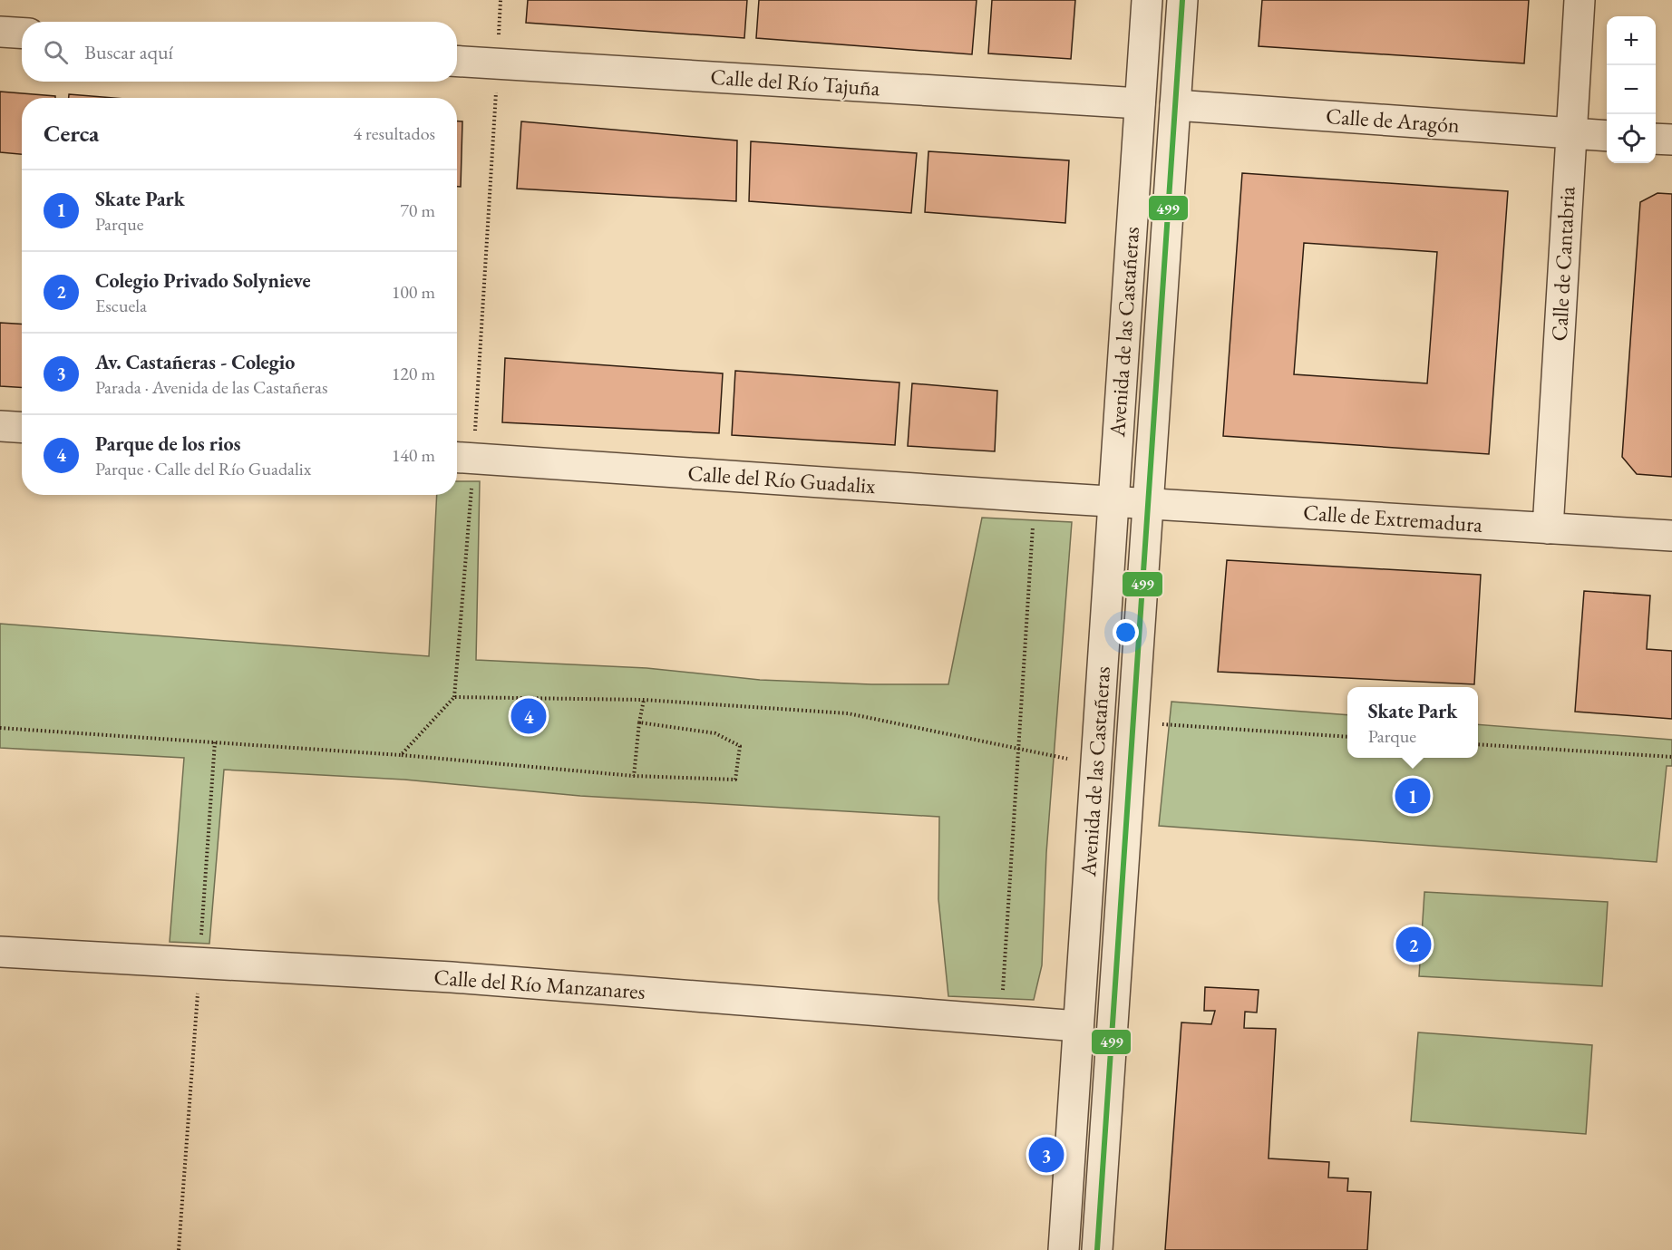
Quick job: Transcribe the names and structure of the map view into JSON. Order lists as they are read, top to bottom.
{
  "streets": {
    "street": [
      "Calle del Río Tajuña",
      "Calle de Aragón",
      "Calle de Cantabria",
      "Avenida de las Castañeras",
      "Calle del Río Guadalix",
      "Calle de Extremadura",
      "Calle del Río Manzanares"
    ]
  },
  "crossings": [
    ["Calle del Río Tajuña", "Avenida de las Castañeras"],
    ["Calle de Aragón", "Calle de Cantabria"],
    ["Calle de Aragón", "Avenida de las Castañeras"],
    ["Calle de Cantabria", "Calle de Extremadura"],
    ["Avenida de las Castañeras", "Calle del Río Guadalix"],
    ["Avenida de las Castañeras", "Calle de Extremadura"],
    ["Avenida de las Castañeras", "Calle del Río Manzanares"],
    ["Calle del Río Guadalix", "Calle de Extremadura"]
  ],
  "lines": ["transit line 499"],
  "page": {
    "map_buttons": ["+", "−"],
    "search": "Buscar aquí",
    "heading": ["Cerca", "4 resultados"],
    "list": [
      {
        "mark": "1",
        "name": "Skate Park",
        "note": "Parque",
        "value": "70 m"
      },
      {
        "mark": "2",
        "name": "Colegio Privado Solynieve",
        "note": "Escuela",
        "value": "100 m"
      },
      {
        "mark": "3",
        "name": "Av. Castañeras - Colegio",
        "note": "Parada · Avenida de las Castañeras",
        "value": "120 m"
      },
      {
        "mark": "4",
        "name": "Parque de los rios",
        "note": "Parque · Calle del Río Guadalix",
        "value": "140 m"
      }
    ],
    "popup": ["Skate Park", "Parque"],
    "pins": [
      "4",
      "1",
      "2",
      "3"
    ]
  }
}
